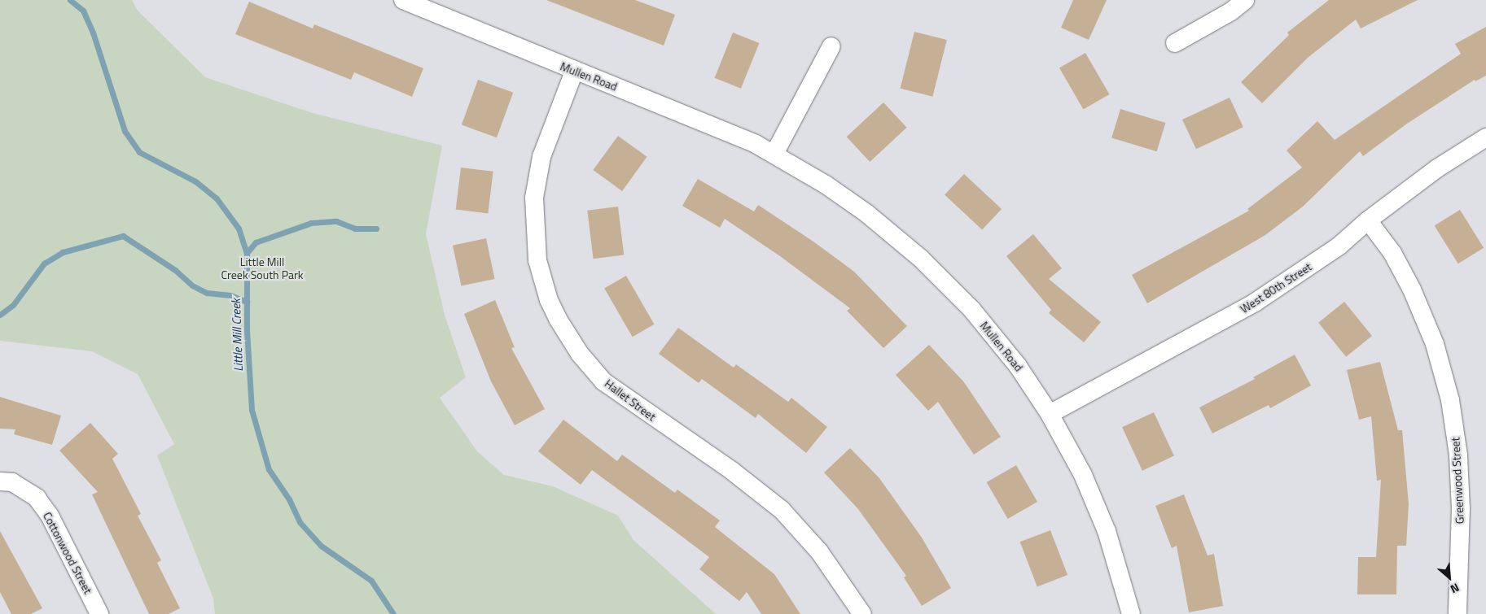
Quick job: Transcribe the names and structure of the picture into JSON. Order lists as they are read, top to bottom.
{
  "streets": {
    "street": [
      "Mullen Road",
      "West 80th Street",
      "Hallet Street",
      "Greenwood Street",
      "Cottonwood Street"
    ]
  },
  "crossings": [
    ["Mullen Road", "West 80th Street"],
    ["Mullen Road", "Hallet Street"],
    ["West 80th Street", "Greenwood Street"]
  ],
  "water": ["Little Mill Creek"],
  "parks": ["Little Mill Creek South Park"],
  "north": "bottom right"
}
